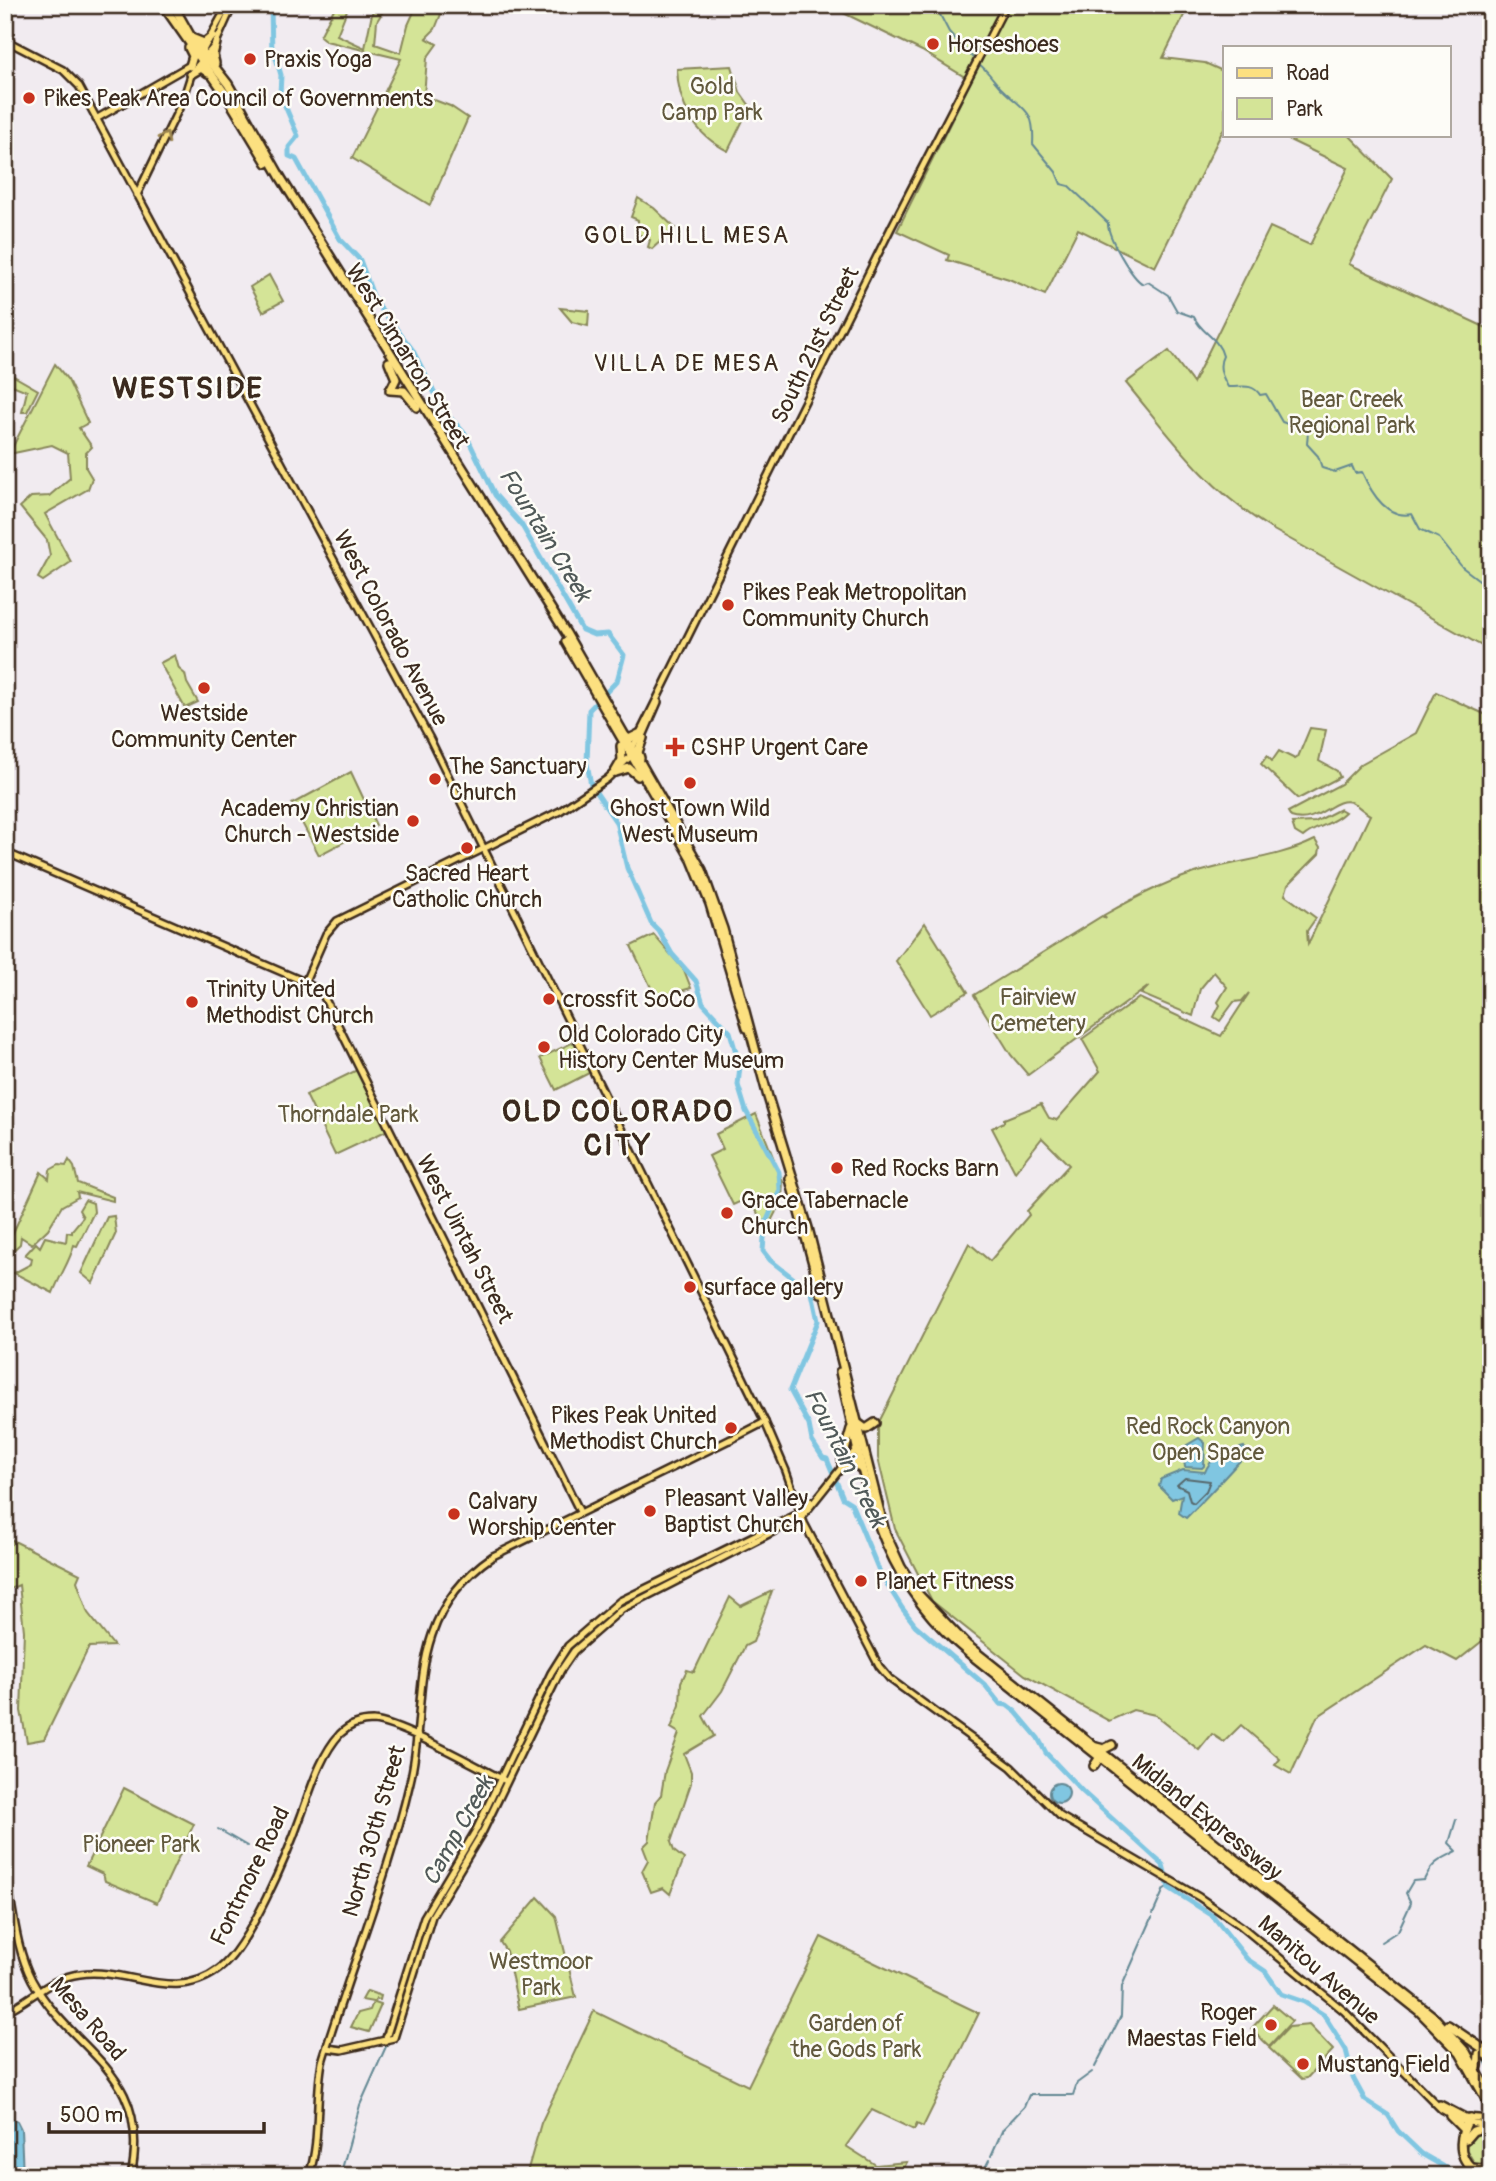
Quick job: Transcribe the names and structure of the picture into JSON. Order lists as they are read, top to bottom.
{
  "streets": {
    "highway": ["West Cimarron Street", "Midland Expressway"],
    "main road": [
      "South 21st Street",
      "West Colorado Avenue",
      "West Uintah Street",
      "North 30th Street",
      "Fontmore Road",
      "Manitou Avenue",
      "Mesa Road"
    ]
  },
  "crossings": [
    ["South 21st Street", "West Cimarron Street"],
    ["South 21st Street", "West Colorado Avenue"],
    ["South 21st Street", "West Uintah Street"],
    ["West Cimarron Street", "Midland Expressway"],
    ["West Colorado Avenue", "North 30th Street"],
    ["West Colorado Avenue", "Manitou Avenue"],
    ["West Uintah Street", "North 30th Street"],
    ["North 30th Street", "Fontmore Road"],
    ["Fontmore Road", "Mesa Road"]
  ],
  "districts": [
    "GOLD HILL MESA",
    "VILLA DE MESA",
    "WESTSIDE",
    "OLD COLORADO CITY"
  ],
  "water": ["Fountain Creek", "Camp Creek"],
  "parks": [
    "Gold Camp Park",
    "Bear Creek Regional Park",
    "Fairview Cemetery",
    "Thorndale Park",
    "Red Rock Canyon Open Space",
    "Pioneer Park",
    "Westmoor Park",
    "Garden of the Gods Park"
  ],
  "places": {
    "other": [
      "Horseshoes",
      "Praxis Yoga",
      "Pikes Peak Area Council of Governments",
      "Pikes Peak Metropolitan Community Church",
      "Westside Community Center",
      "The Sanctuary Church",
      "Ghost Town Wild West Museum",
      "Academy Christian Church - Westside",
      "Sacred Heart Catholic Church",
      "crossfit SoCo",
      "Trinity United Methodist Church",
      "Old Colorado City History Center Museum",
      "Red Rocks Barn",
      "Grace Tabernacle Church",
      "surface gallery",
      "Pikes Peak United Methodist Church",
      "Pleasant Valley Baptist Church",
      "Calvary Worship Center",
      "Planet Fitness",
      "Roger Maestas Field",
      "Mustang Field"
    ],
    "health": ["CSHP Urgent Care"]
  },
  "legend": ["Road", "Park"],
  "scale_bar": "500 m"
}
